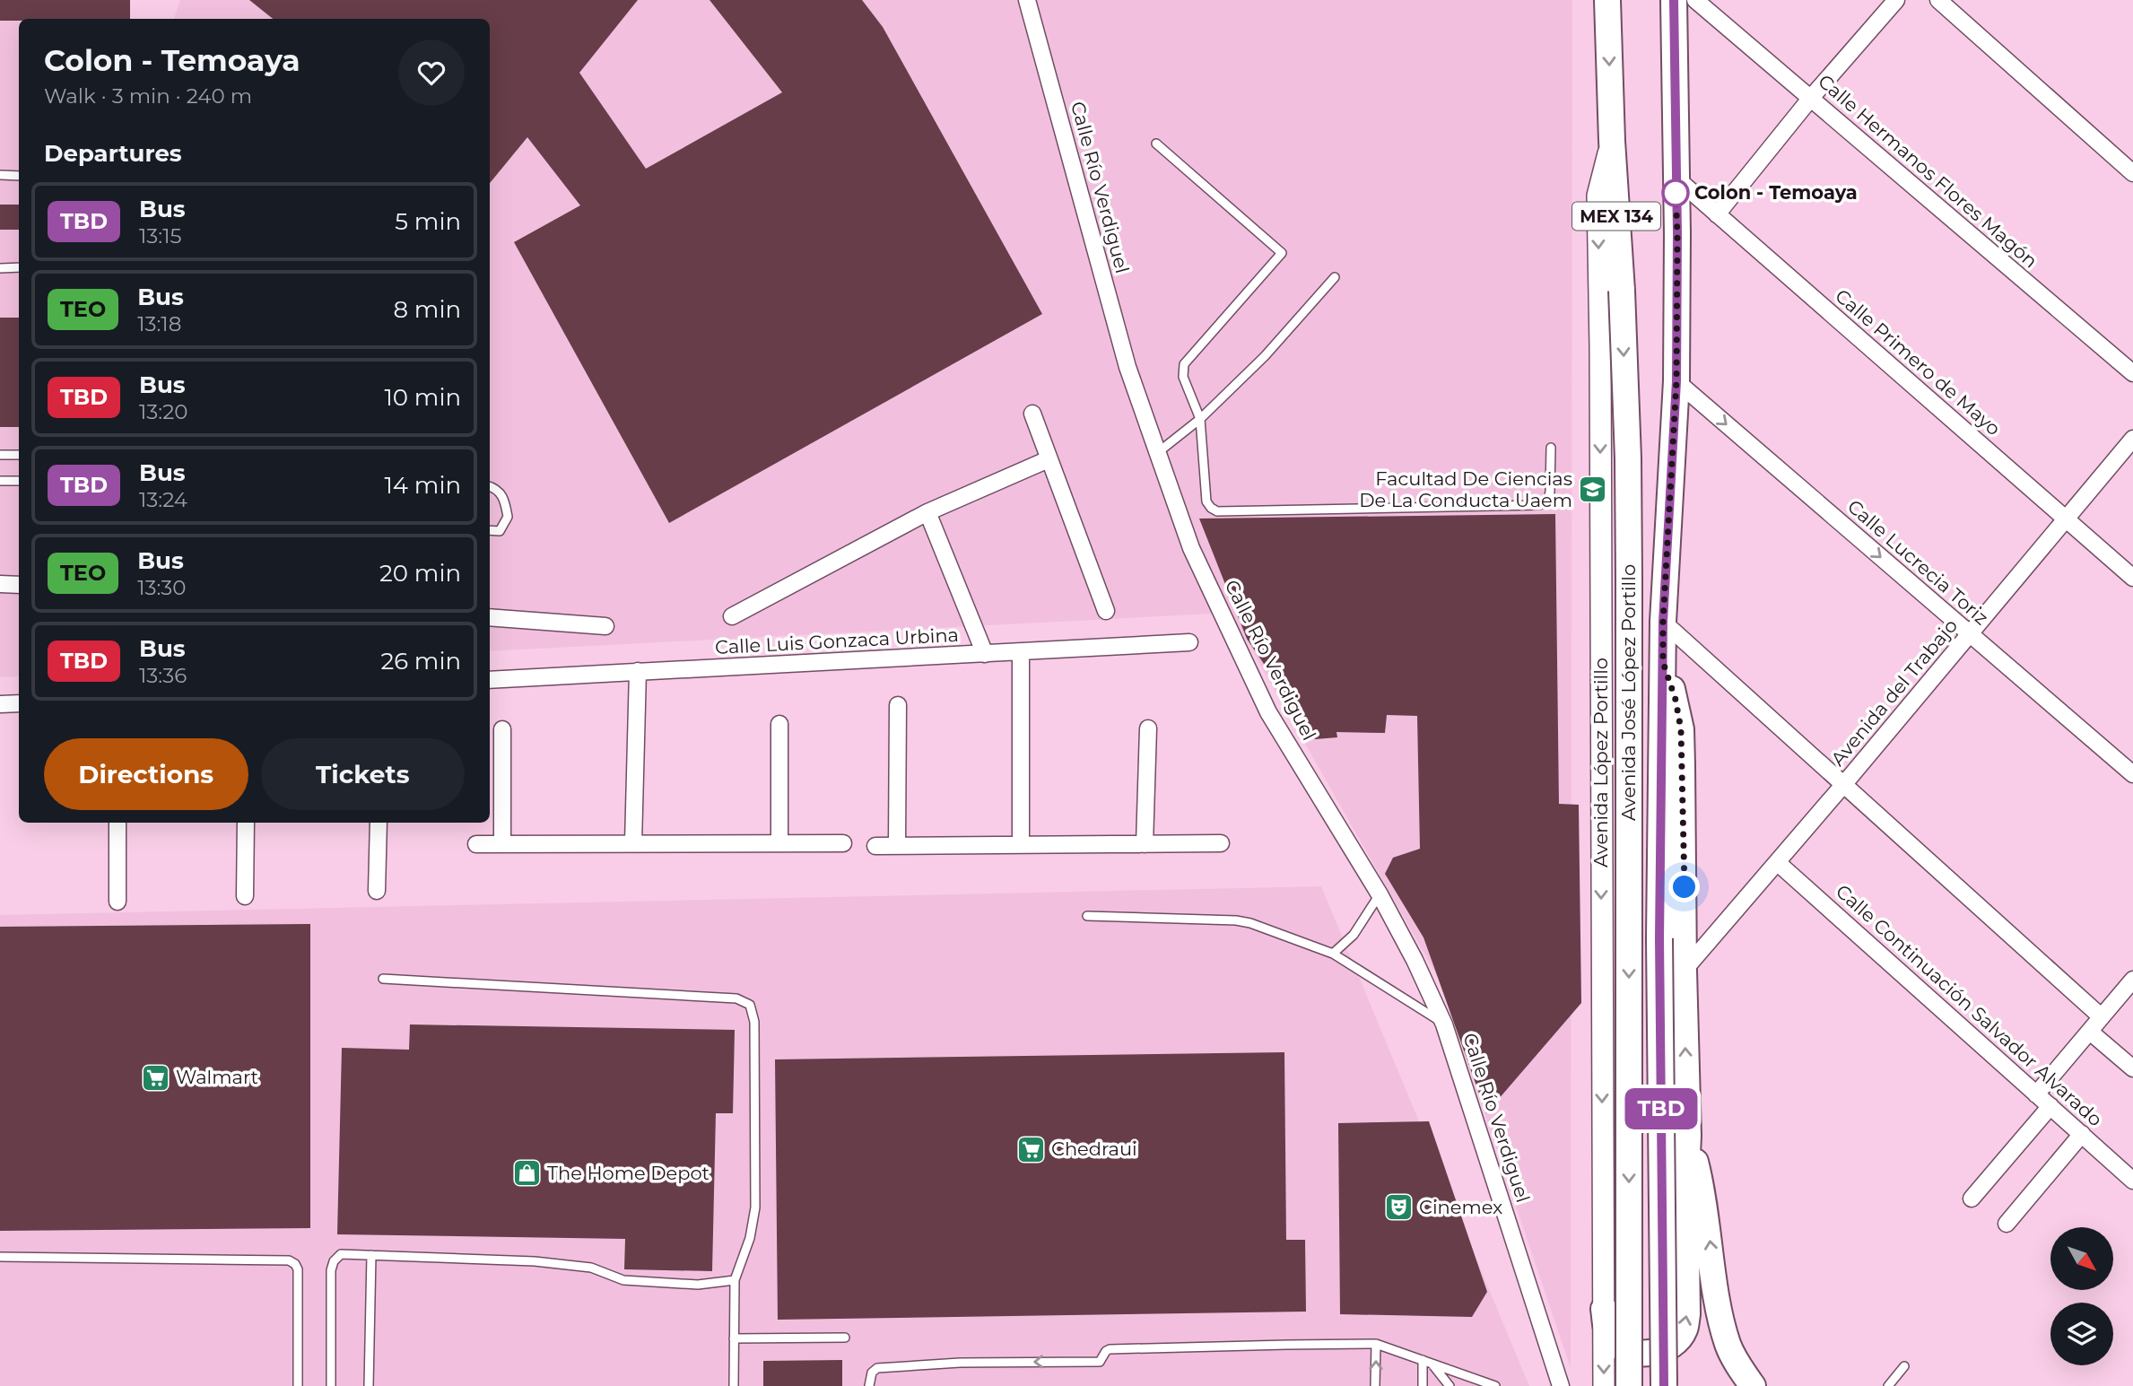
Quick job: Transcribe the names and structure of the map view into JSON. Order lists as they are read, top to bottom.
{
  "streets": {
    "main road": ["MEX 134", "Avenida José López Portillo"],
    "street": [
      "Calle Hermanos Flores Magón",
      "Calle Río Verdiguel",
      "Calle Primero de Mayo",
      "Calle Lucrecia Toriz",
      "Calle Luis Gonzaca Urbina",
      "Avenida del Trabajo",
      "Avenida López Portillo",
      "Calle Continuación Salvador Alvarado"
    ]
  },
  "crossings": [
    ["Calle Primero de Mayo", "Avenida José López Portillo"],
    ["Calle Primero de Mayo", "Avenida del Trabajo"],
    ["Calle Lucrecia Toriz", "Avenida José López Portillo"],
    ["Calle Lucrecia Toriz", "Avenida del Trabajo"],
    ["Avenida José López Portillo", "Avenida López Portillo"],
    ["Avenida del Trabajo", "Calle Continuación Salvador Alvarado"]
  ],
  "one_way": ["Calle Lucrecia Toriz", "Avenida López Portillo"],
  "places": {
    "other": ["Colon - Temoaya"],
    "school or university": ["Facultad De Ciencias De La Conducta Uaem"],
    "supermarket": ["Walmart", "Chedraui"],
    "shop": ["The Home Depot"],
    "theatre": ["Cinemex"]
  },
  "lines": ["bus line TBD"],
  "north": "bottom right",
  "page": {
    "on_map": "TBD",
    "heading": [
      ["Colon - Temoaya", "Walk · 3 min · 240 m"],
      "Departures"
    ],
    "list": [
      {
        "mark": "TBD",
        "name": "Bus",
        "note": "13:15",
        "value": "5 min"
      },
      {
        "mark": "TEO",
        "name": "Bus",
        "note": "13:18",
        "value": "8 min"
      },
      {
        "mark": "TBD",
        "name": "Bus",
        "note": "13:20",
        "value": "10 min"
      },
      {
        "mark": "TBD",
        "name": "Bus",
        "note": "13:24",
        "value": "14 min"
      },
      {
        "mark": "TEO",
        "name": "Bus",
        "note": "13:30",
        "value": "20 min"
      },
      {
        "mark": "TBD",
        "name": "Bus",
        "note": "13:36",
        "value": "26 min"
      }
    ],
    "buttons": ["Directions", "Tickets"]
  }
}
